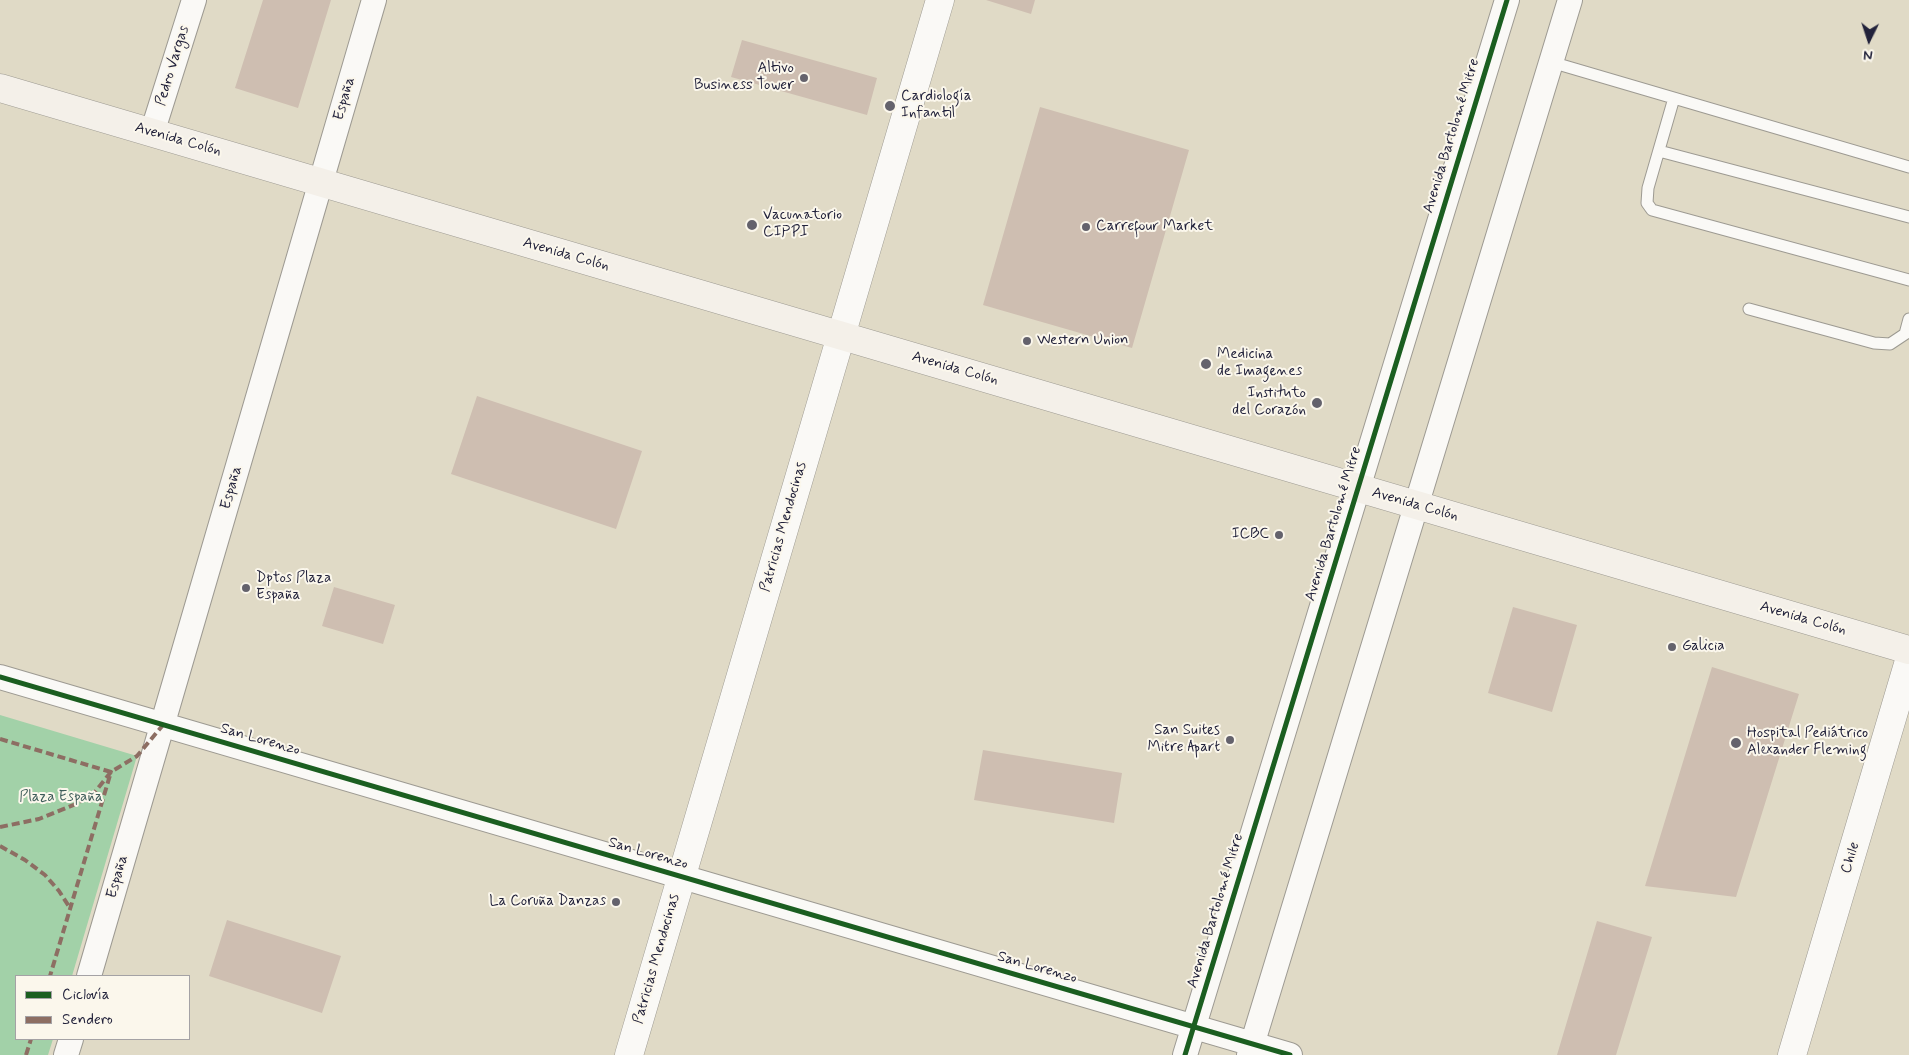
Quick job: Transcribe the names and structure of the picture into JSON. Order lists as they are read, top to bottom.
{
  "streets": {
    "main road": ["Avenida Colón"],
    "street": [
      "Pedro Vargas",
      "España",
      "Avenida Bartolomé Mitre",
      "Patricias Mendocinas",
      "San Lorenzo",
      "Chile"
    ]
  },
  "crossings": [
    ["Pedro Vargas", "Avenida Colón"],
    ["España", "Avenida Colón"],
    ["España", "San Lorenzo"],
    ["Avenida Bartolomé Mitre", "Avenida Colón"],
    ["Avenida Bartolomé Mitre", "San Lorenzo"],
    ["Avenida Colón", "Patricias Mendocinas"],
    ["Patricias Mendocinas", "San Lorenzo"]
  ],
  "parks": ["Plaza España"],
  "places": [
    "Altivo Business Tower",
    "Cardiología Infantil",
    "Vacunatorio CIPPI",
    "Carrefour Market",
    "Western Union",
    "Medicina de Imagenes",
    "Instituto del Corazón",
    "ICBC",
    "Dptos Plaza España",
    "Galicia",
    "San Suites Mitre Apart",
    "Hospital Pediátrico Alexander Fleming",
    "La Coruña Danzas"
  ],
  "legend": ["Ciclovía", "Sendero"],
  "north": "bottom"
}
